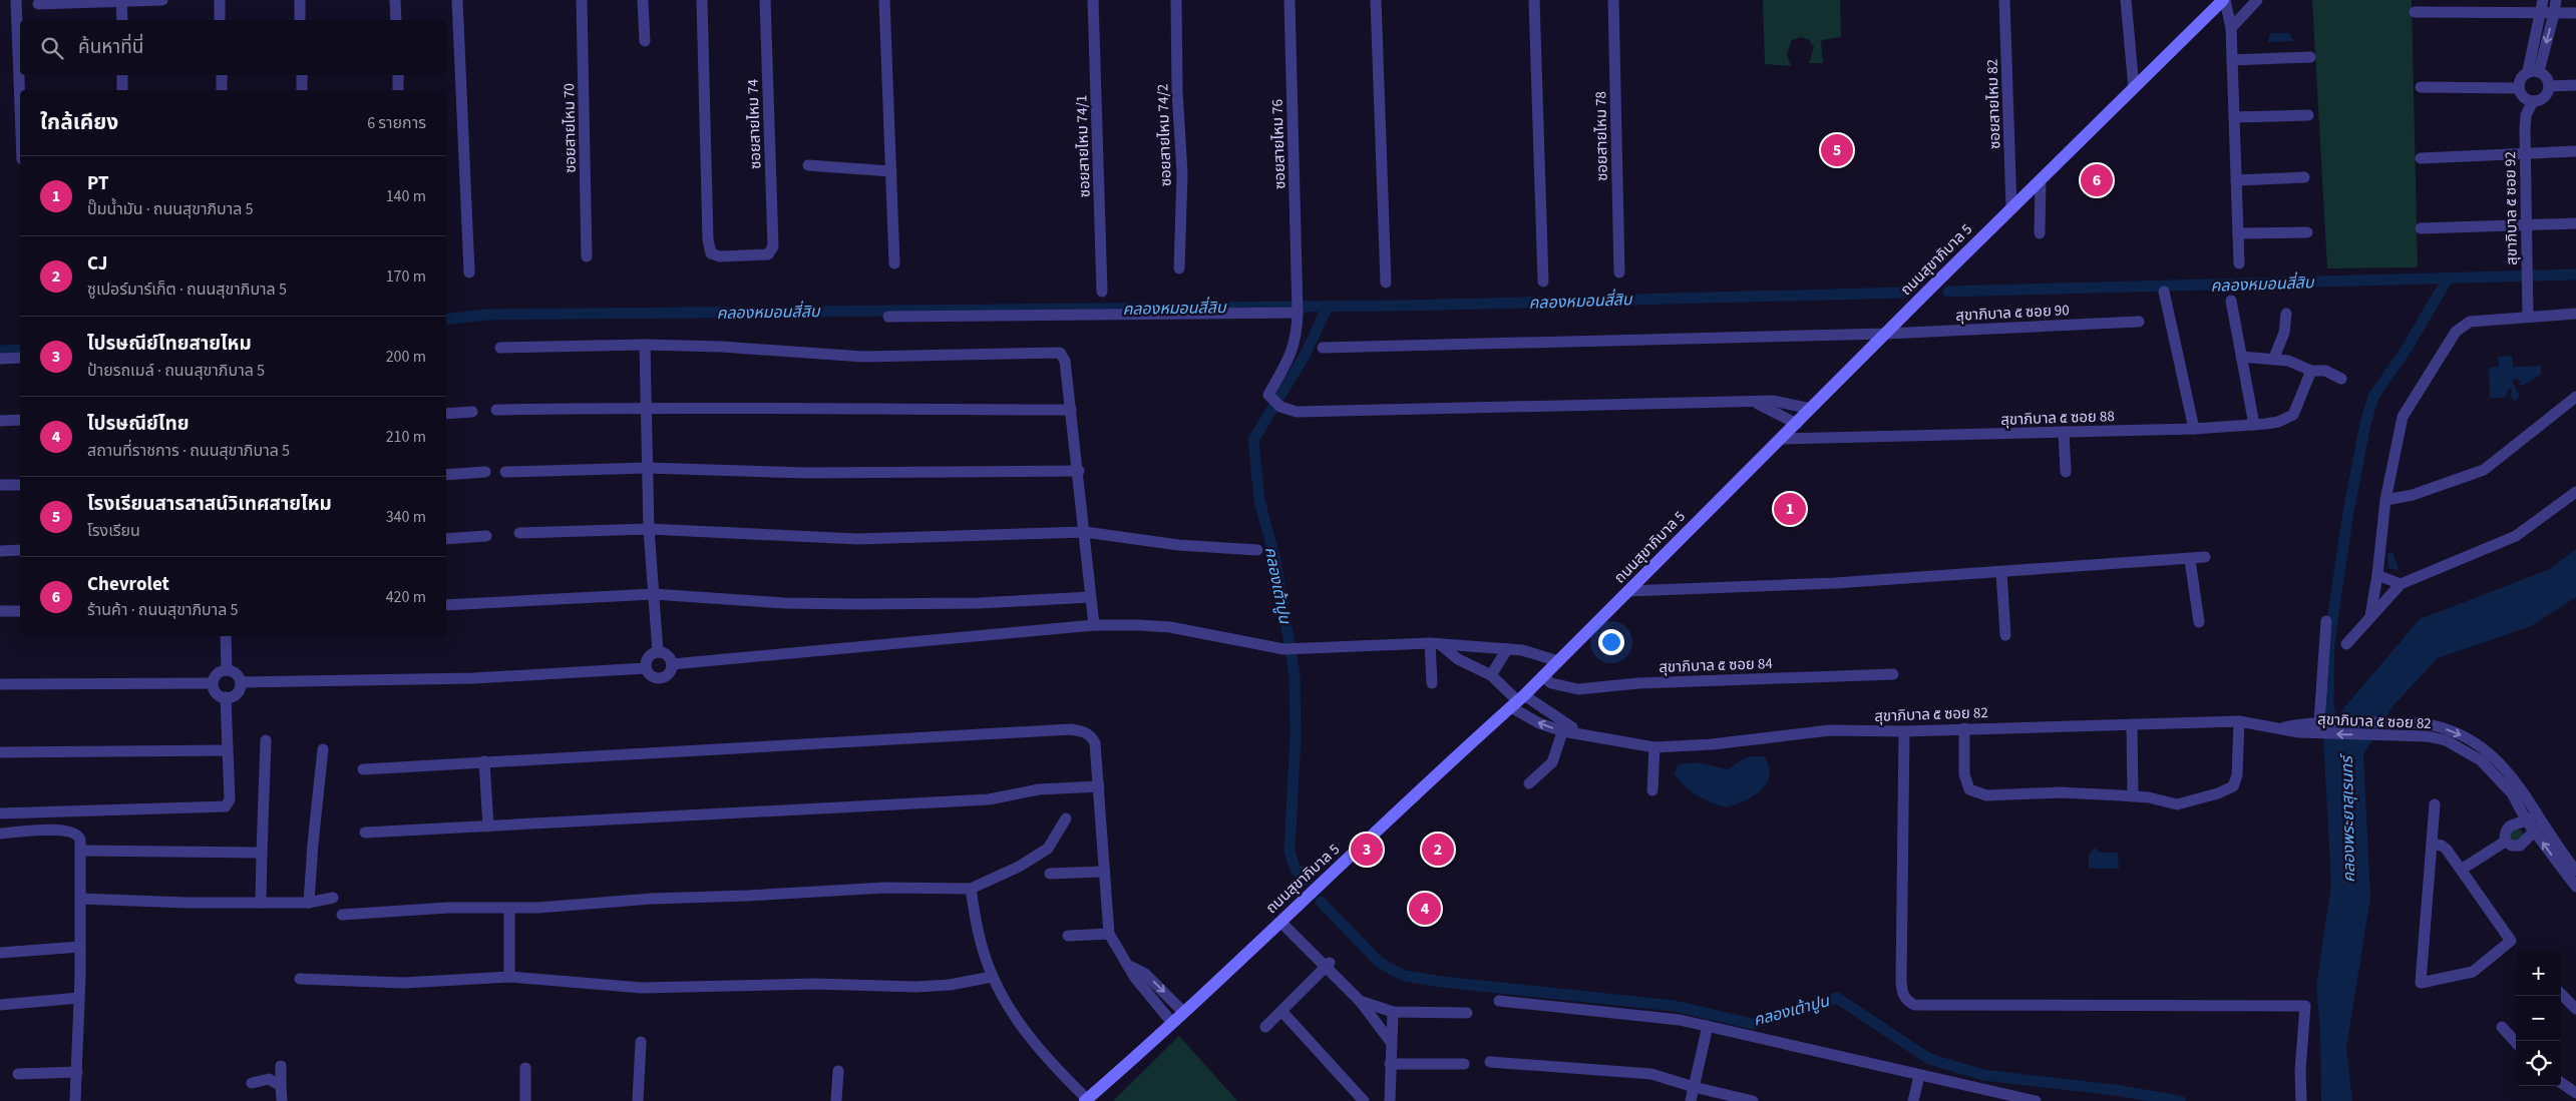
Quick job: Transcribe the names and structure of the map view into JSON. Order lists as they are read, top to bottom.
{
  "streets": {
    "main road": ["ถนนสุขาภิบาล 5"],
    "street": [
      "ซอยสายไหม 82",
      "ซอยสายไหม 74",
      "ซอยสายไหม 70",
      "ซอยสายไหม 74/2",
      "ซอยสายไหม 78",
      "ซอยสายไหม 76",
      "ซอยสายไหม 74/1",
      "สุขาภิบาล ๕ ซอย 92",
      "สุขาภิบาล ๕ ซอย 90",
      "สุขาภิบาล ๕ ซอย 88",
      "สุขาภิบาล ๕ ซอย 84",
      "สุขาภิบาล ๕ ซอย 82"
    ]
  },
  "crossings": [
    ["ซอยสายไหม 82", "ถนนสุขาภิบาล 5"],
    ["ถนนสุขาภิบาล 5", "สุขาภิบาล ๕ ซอย 90"],
    ["ถนนสุขาภิบาล 5", "สุขาภิบาล ๕ ซอย 88"],
    ["ถนนสุขาภิบาล 5", "สุขาภิบาล ๕ ซอย 84"],
    ["ถนนสุขาภิบาล 5", "สุขาภิบาล ๕ ซอย 82"]
  ],
  "water": ["คลองหมอนสี่สิบ", "คลองเต้าปูน", "คลองพระยาสุเรนทร์"],
  "page": {
    "search": "ค้นหาที่นี่",
    "heading": ["ใกล้เคียง", "6 รายการ"],
    "pins": [
      "5",
      "6",
      "1",
      "2",
      "3",
      "4"
    ],
    "list": [
      {
        "mark": "1",
        "name": "PT",
        "note": "ปั๊มน้ำมัน · ถนนสุขาภิบาล 5",
        "value": "140 m"
      },
      {
        "mark": "2",
        "name": "CJ",
        "note": "ซูเปอร์มาร์เก็ต · ถนนสุขาภิบาล 5",
        "value": "170 m"
      },
      {
        "mark": "3",
        "name": "ไปรษณีย์ไทยสายไหม",
        "note": "ป้ายรถเมล์ · ถนนสุขาภิบาล 5",
        "value": "200 m"
      },
      {
        "mark": "4",
        "name": "ไปรษณีย์ไทย",
        "note": "สถานที่ราชการ · ถนนสุขาภิบาล 5",
        "value": "210 m"
      },
      {
        "mark": "5",
        "name": "โรงเรียนสารสาสน์วิเทศสายไหม",
        "note": "โรงเรียน",
        "value": "340 m"
      },
      {
        "mark": "6",
        "name": "Chevrolet",
        "note": "ร้านค้า · ถนนสุขาภิบาล 5",
        "value": "420 m"
      }
    ],
    "map_buttons": ["+", "−"]
  }
}
